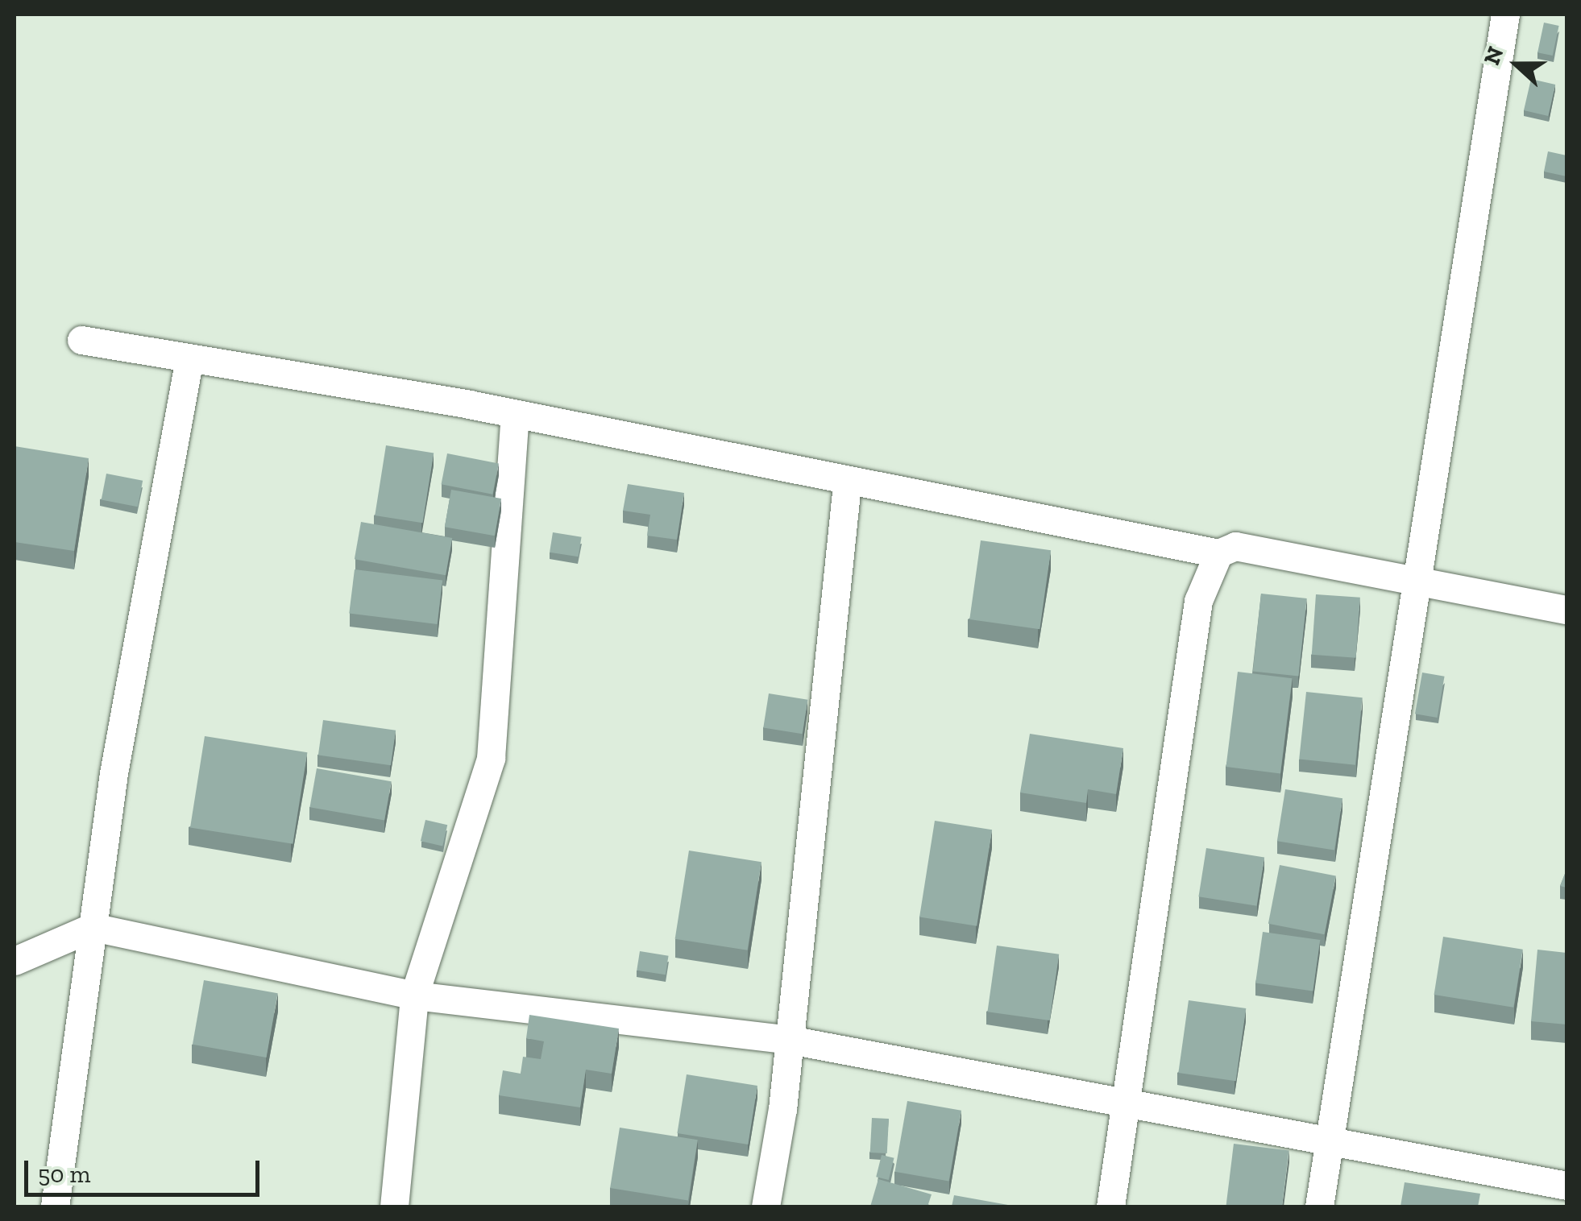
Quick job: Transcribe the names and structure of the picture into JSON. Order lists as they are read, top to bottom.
{
  "scale_bar": "50 m",
  "north": "left"
}
